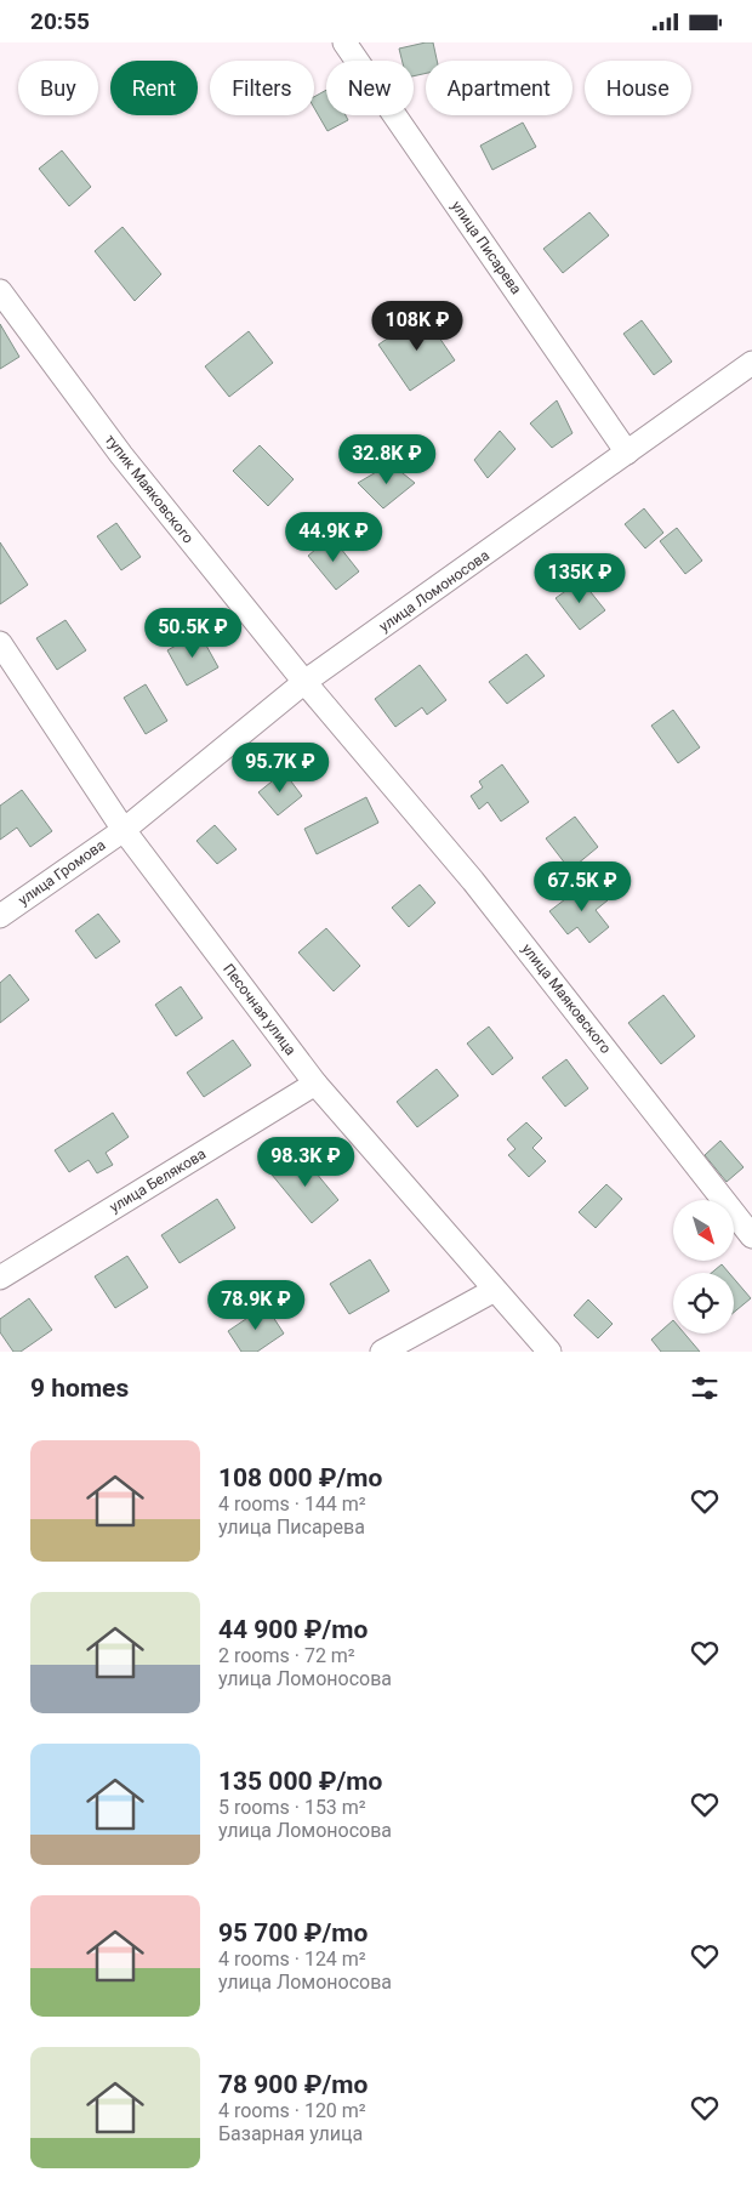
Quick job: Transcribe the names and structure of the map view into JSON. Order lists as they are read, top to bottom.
{
  "streets": {
    "street": [
      "улица Писарева",
      "тупик Маяковского",
      "улица Ломоносова",
      "улица Громова",
      "улица Маяковского",
      "Песочная улица",
      "улица Белякова"
    ]
  },
  "crossings": [
    ["улица Писарева", "улица Ломоносова"],
    ["тупик Маяковского", "улица Ломоносова"],
    ["тупик Маяковского", "улица Маяковского"],
    ["улица Ломоносова", "улица Громова"],
    ["улица Ломоносова", "улица Маяковского"],
    ["улица Ломоносова", "Песочная улица"],
    ["улица Громова", "Песочная улица"],
    ["Песочная улица", "улица Белякова"]
  ],
  "north": "bottom right",
  "page": {
    "status": "20:55",
    "chip": [
      "Buy",
      "Rent",
      "Filters",
      "New",
      "Apartment",
      "House"
    ],
    "price": [
      "108K ₽",
      "32.8K ₽",
      "44.9K ₽",
      "135K ₽",
      "50.5K ₽",
      "95.7K ₽",
      "67.5K ₽",
      "98.3K ₽",
      "78.9K ₽"
    ],
    "heading": "9 homes",
    "list": [
      {
        "name": "108 000 ₽/mo",
        "note": "4 rooms · 144 m² · улица Писарева"
      },
      {
        "name": "44 900 ₽/mo",
        "note": "2 rooms · 72 m² · улица Ломоносова"
      },
      {
        "name": "135 000 ₽/mo",
        "note": "5 rooms · 153 m² · улица Ломоносова"
      },
      {
        "name": "95 700 ₽/mo",
        "note": "4 rooms · 124 m² · улица Ломоносова"
      },
      {
        "name": "78 900 ₽/mo",
        "note": "4 rooms · 120 m² · Базарная улица"
      }
    ]
  }
}
